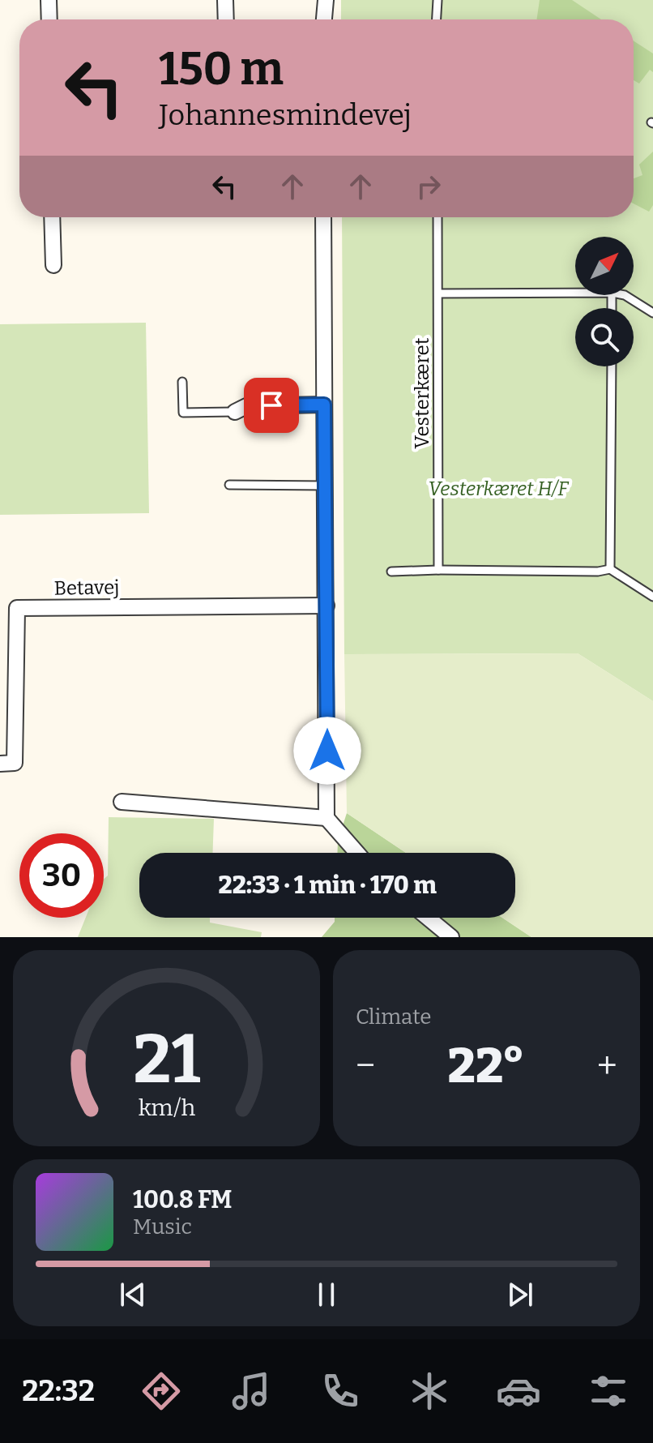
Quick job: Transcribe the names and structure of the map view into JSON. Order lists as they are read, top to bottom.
{
  "streets": {
    "street": ["Betavej"],
    "lane": ["Vesterkæret"]
  },
  "parks": ["Vesterkæret H/F"],
  "north": "top right",
  "page": {
    "turn": ["150 m", "Johannesmindevej"],
    "limit": "30",
    "trip": "22:33 · 1 min · 170 m",
    "tile": "Climate",
    "heat": ["−", "22°", "+"],
    "song": ["100.8 FM", "Music"],
    "tabs": "22:32",
    "gauge": ["21", "km/h"]
  }
}
